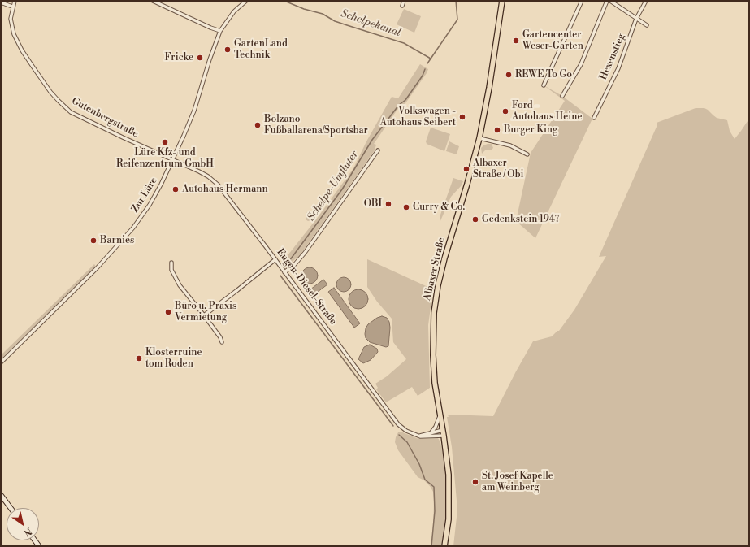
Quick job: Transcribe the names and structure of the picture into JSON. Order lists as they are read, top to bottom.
{
  "streets": {
    "main road": ["Albaxer Straße"],
    "street": [
      "Hexenstieg",
      "Gutenbergstraße",
      "Zur Lüre",
      "Eugen-Diesel-Straße"
    ]
  },
  "crossings": [
    ["Gutenbergstraße", "Zur Lüre"],
    ["Gutenbergstraße", "Eugen-Diesel-Straße"],
    ["Zur Lüre", "Eugen-Diesel-Straße"],
    ["Albaxer Straße", "Eugen-Diesel-Straße"]
  ],
  "water": ["Schelpekanal", "Schelpe-Umfluter"],
  "places": [
    "Gartencenter Weser-Garten",
    "GartenLand Technik",
    "Fricke",
    "REWE To Go",
    "Ford - Autohaus Heine",
    "Volkswagen - Autohaus Seibert",
    "Bolzano Fußballarena/Sportsbar",
    "Burger King",
    "Lüre Kfz- und Reifenzentrum GmbH",
    "Albaxer Straße / Obi",
    "Autohaus Hermann",
    "OBI",
    "Curry & Co.",
    "Gedenkstein 1947",
    "Barnies",
    "Büro u. Praxis Vermietung",
    "Klosterruine tom Roden",
    "St. Josef Kapelle am Weinberg"
  ],
  "north": "bottom right"
}
